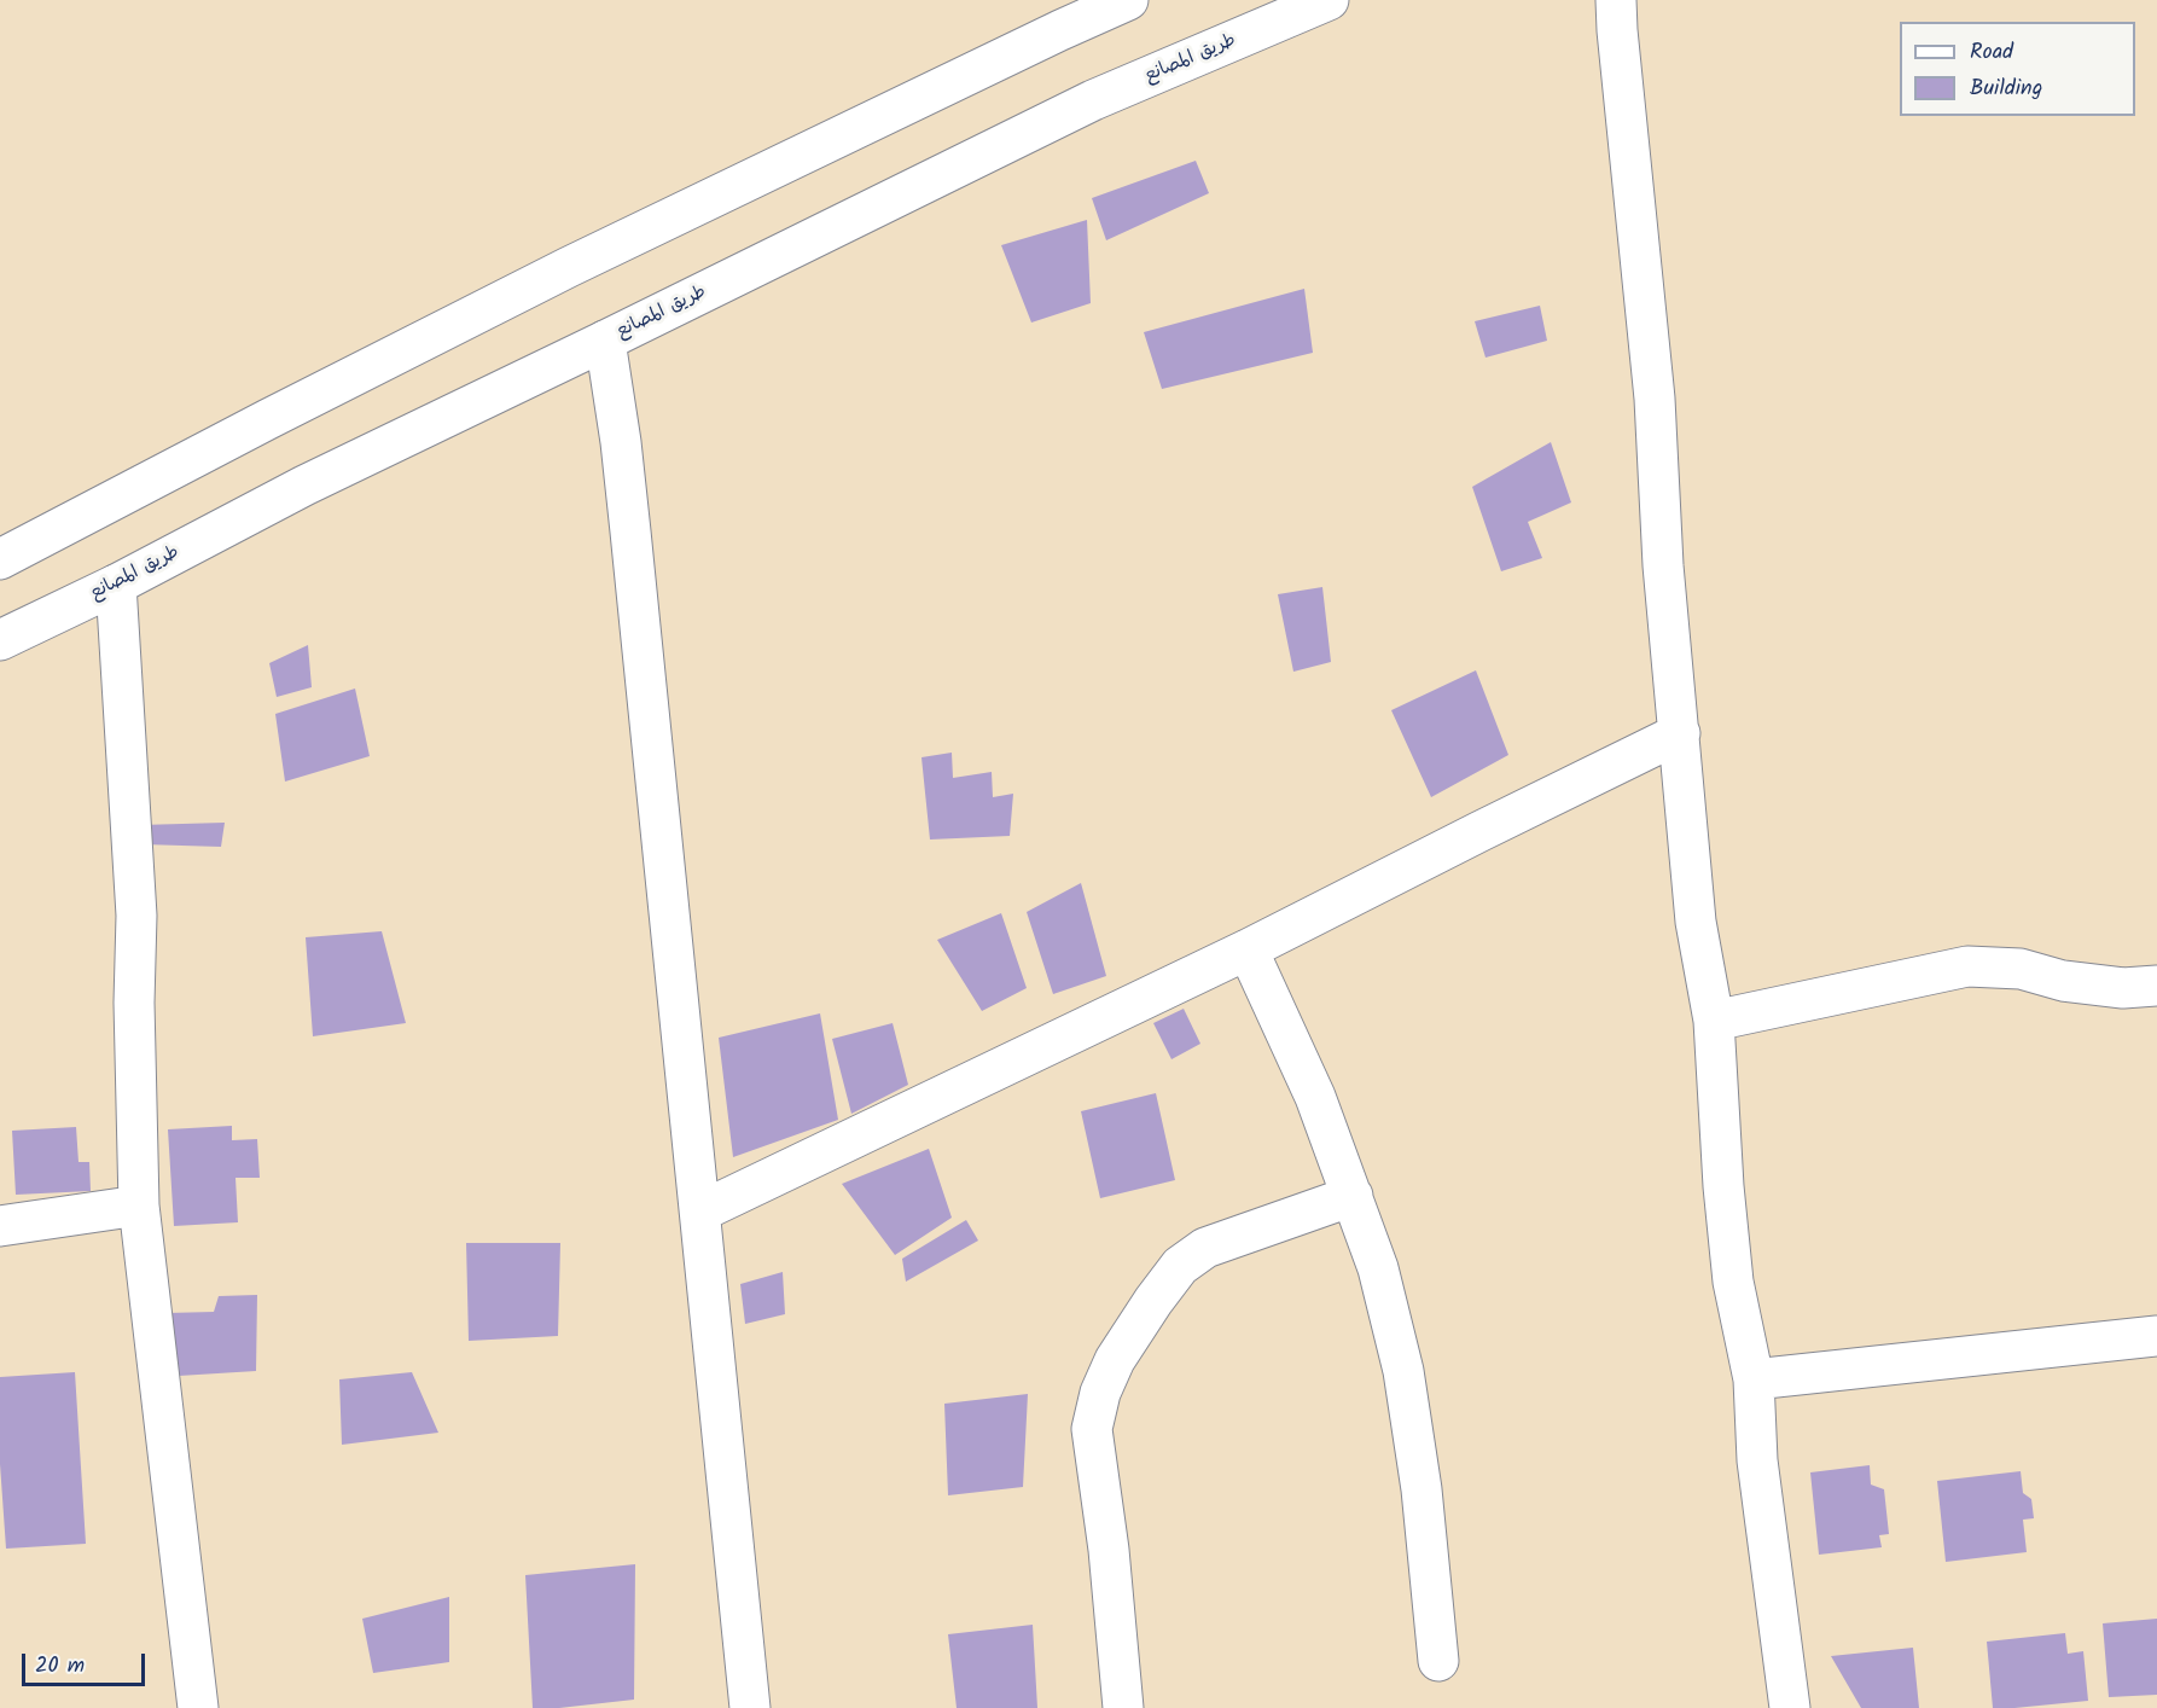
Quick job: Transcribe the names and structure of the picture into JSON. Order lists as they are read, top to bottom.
{
  "streets": {
    "street": ["طريق المصانع"]
  },
  "legend": ["Road", "Building"],
  "scale_bar": "20 m"
}
